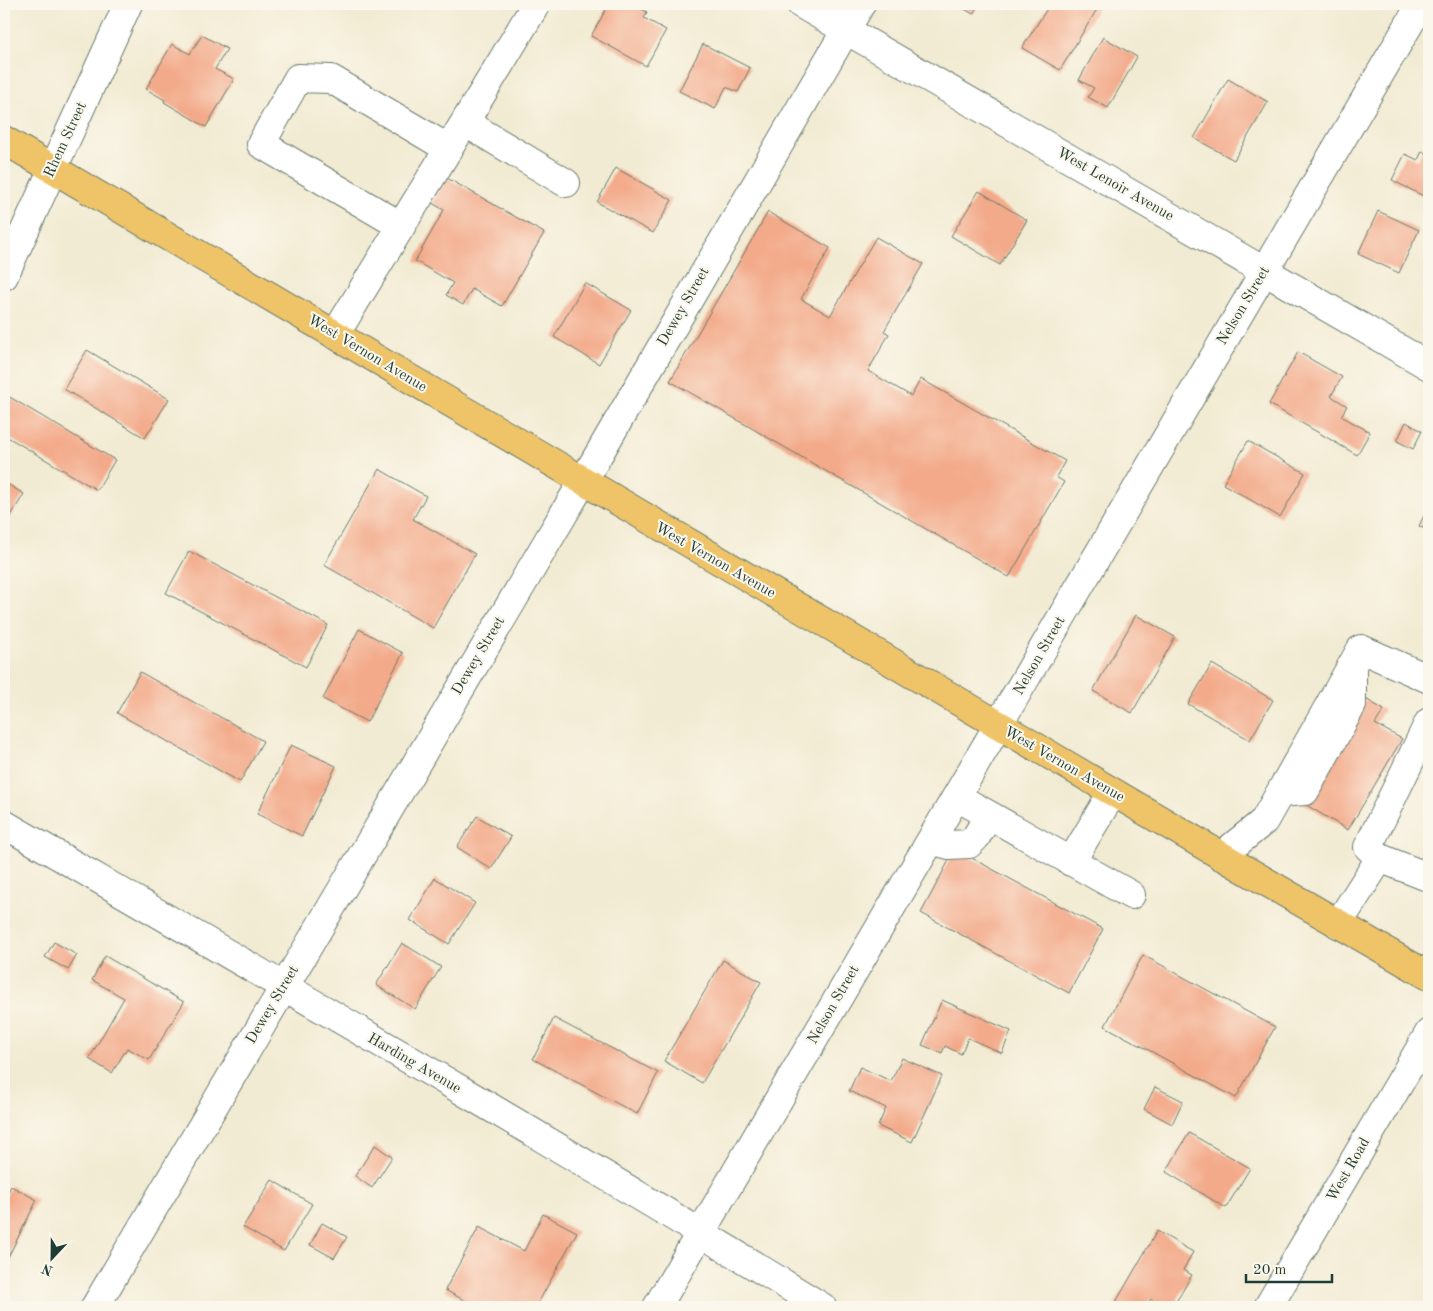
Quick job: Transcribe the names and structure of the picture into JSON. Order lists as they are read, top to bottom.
{
  "streets": {
    "main road": ["West Vernon Avenue"],
    "street": [
      "Rhem Street",
      "West Lenoir Avenue",
      "Nelson Street",
      "Dewey Street",
      "Harding Avenue",
      "West Road"
    ]
  },
  "crossings": [
    ["Rhem Street", "West Vernon Avenue"],
    ["West Lenoir Avenue", "Nelson Street"],
    ["West Lenoir Avenue", "Dewey Street"],
    ["Nelson Street", "West Vernon Avenue"],
    ["Nelson Street", "Harding Avenue"],
    ["Dewey Street", "West Vernon Avenue"],
    ["Dewey Street", "Harding Avenue"]
  ],
  "scale_bar": "20 m",
  "north": "bottom"
}
